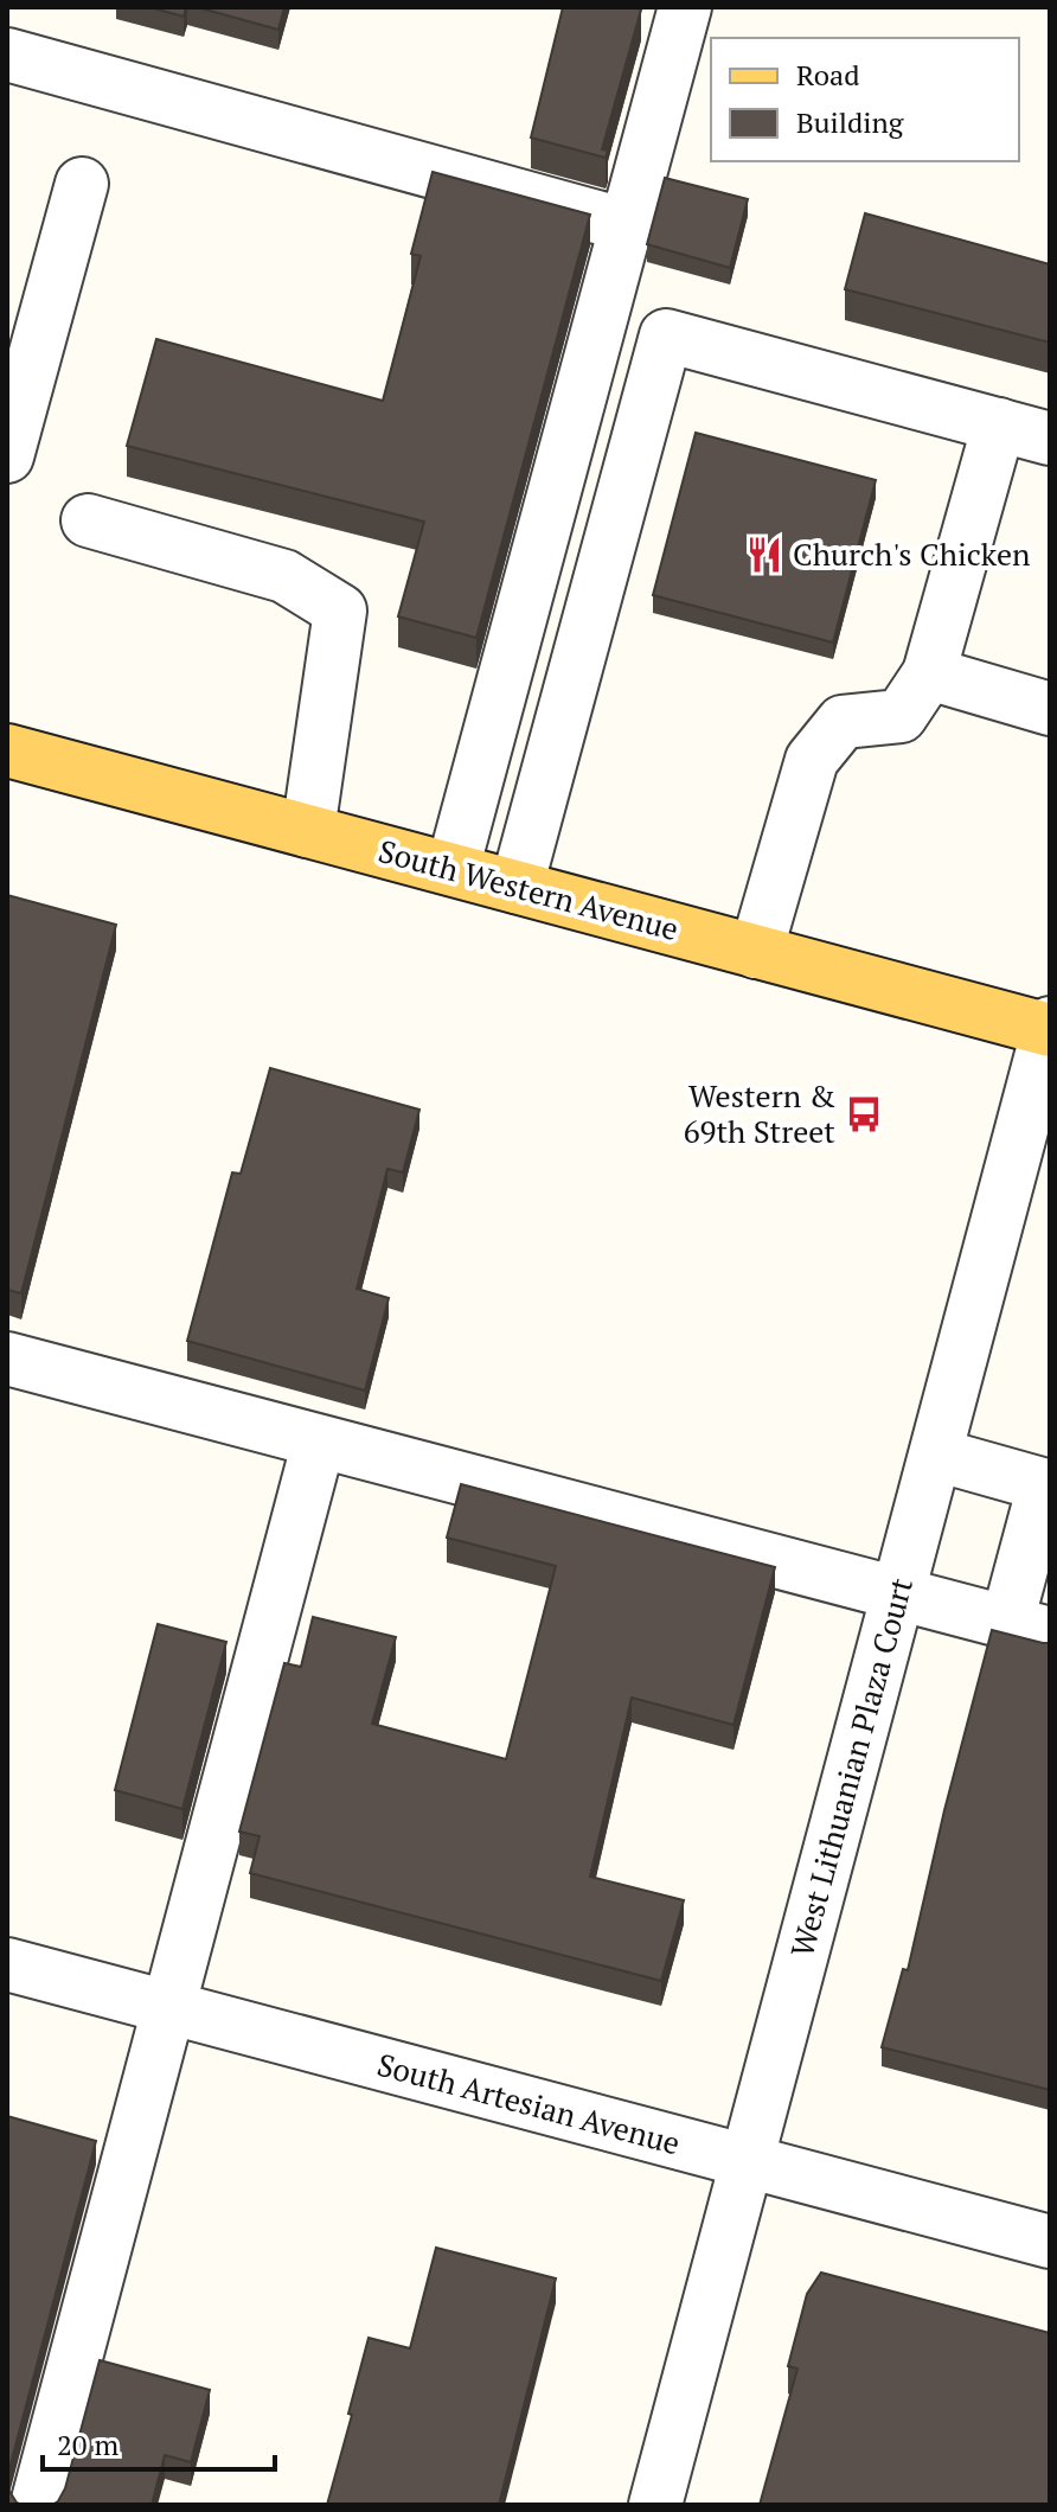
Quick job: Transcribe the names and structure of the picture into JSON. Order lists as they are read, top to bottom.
{
  "streets": {
    "main road": ["South Western Avenue"],
    "street": ["West Lithuanian Plaza Court", "South Artesian Avenue"]
  },
  "crossings": [
    ["South Western Avenue", "West Lithuanian Plaza Court"],
    ["West Lithuanian Plaza Court", "South Artesian Avenue"]
  ],
  "places": {
    "restaurant": ["Church's Chicken"],
    "bus stop": ["Western & 69th Street"]
  },
  "legend": ["Road", "Building"],
  "scale_bar": "20 m"
}
